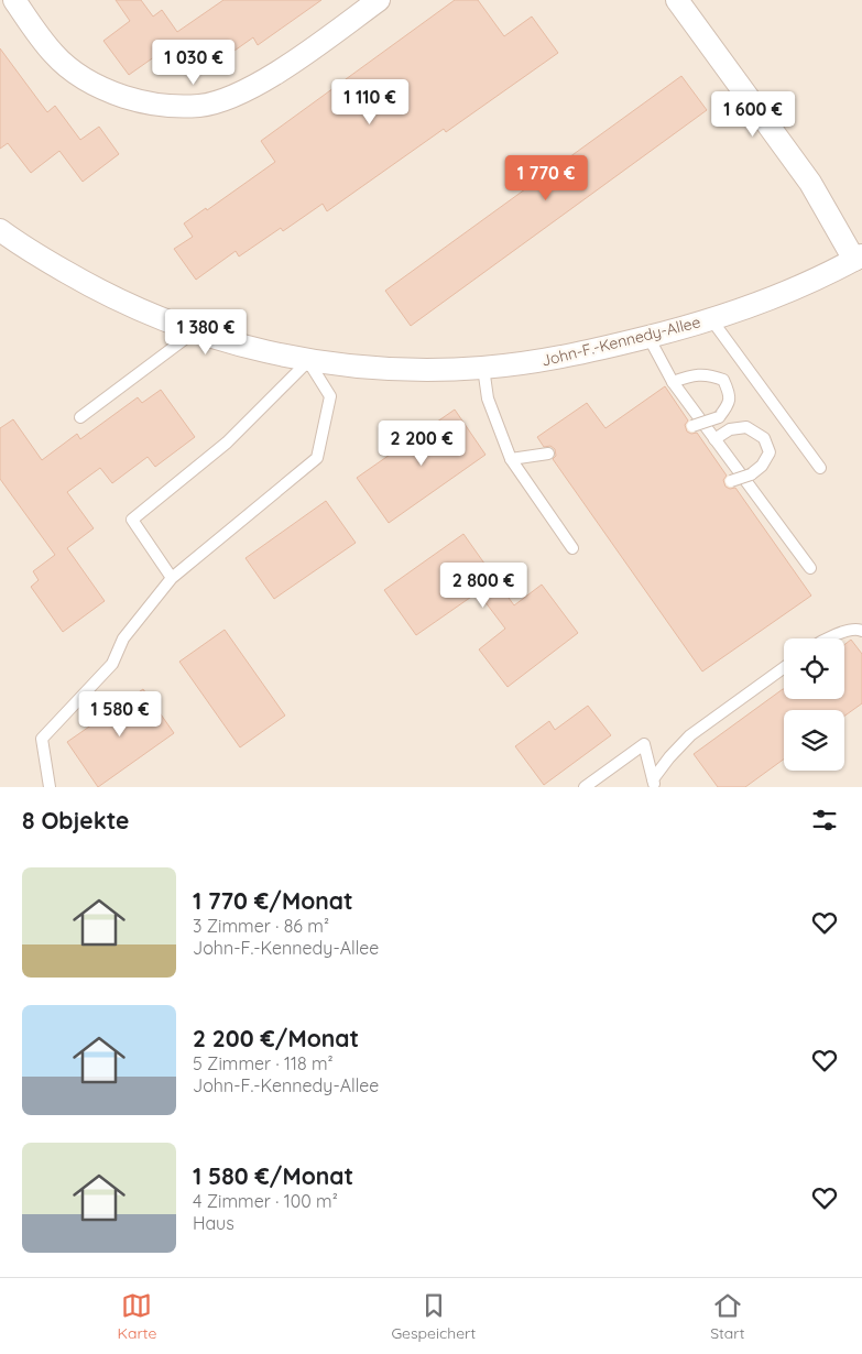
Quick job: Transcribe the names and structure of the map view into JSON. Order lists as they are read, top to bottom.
{
  "streets": {
    "street": ["John-F.-Kennedy-Allee"]
  },
  "page": {
    "price": [
      "1 030 €",
      "1 110 €",
      "1 600 €",
      "1 770 €",
      "1 380 €",
      "2 200 €",
      "2 800 €",
      "1 580 €"
    ],
    "heading": "8 Objekte",
    "list": [
      {
        "name": "1 770 €/Monat",
        "note": "3 Zimmer · 86 m² · John-F.-Kennedy-Allee"
      },
      {
        "name": "2 200 €/Monat",
        "note": "5 Zimmer · 118 m² · John-F.-Kennedy-Allee"
      },
      {
        "name": "1 580 €/Monat",
        "note": "4 Zimmer · 100 m² · Haus"
      }
    ],
    "tabs": ["Karte", "Gespeichert", "Start"]
  }
}
